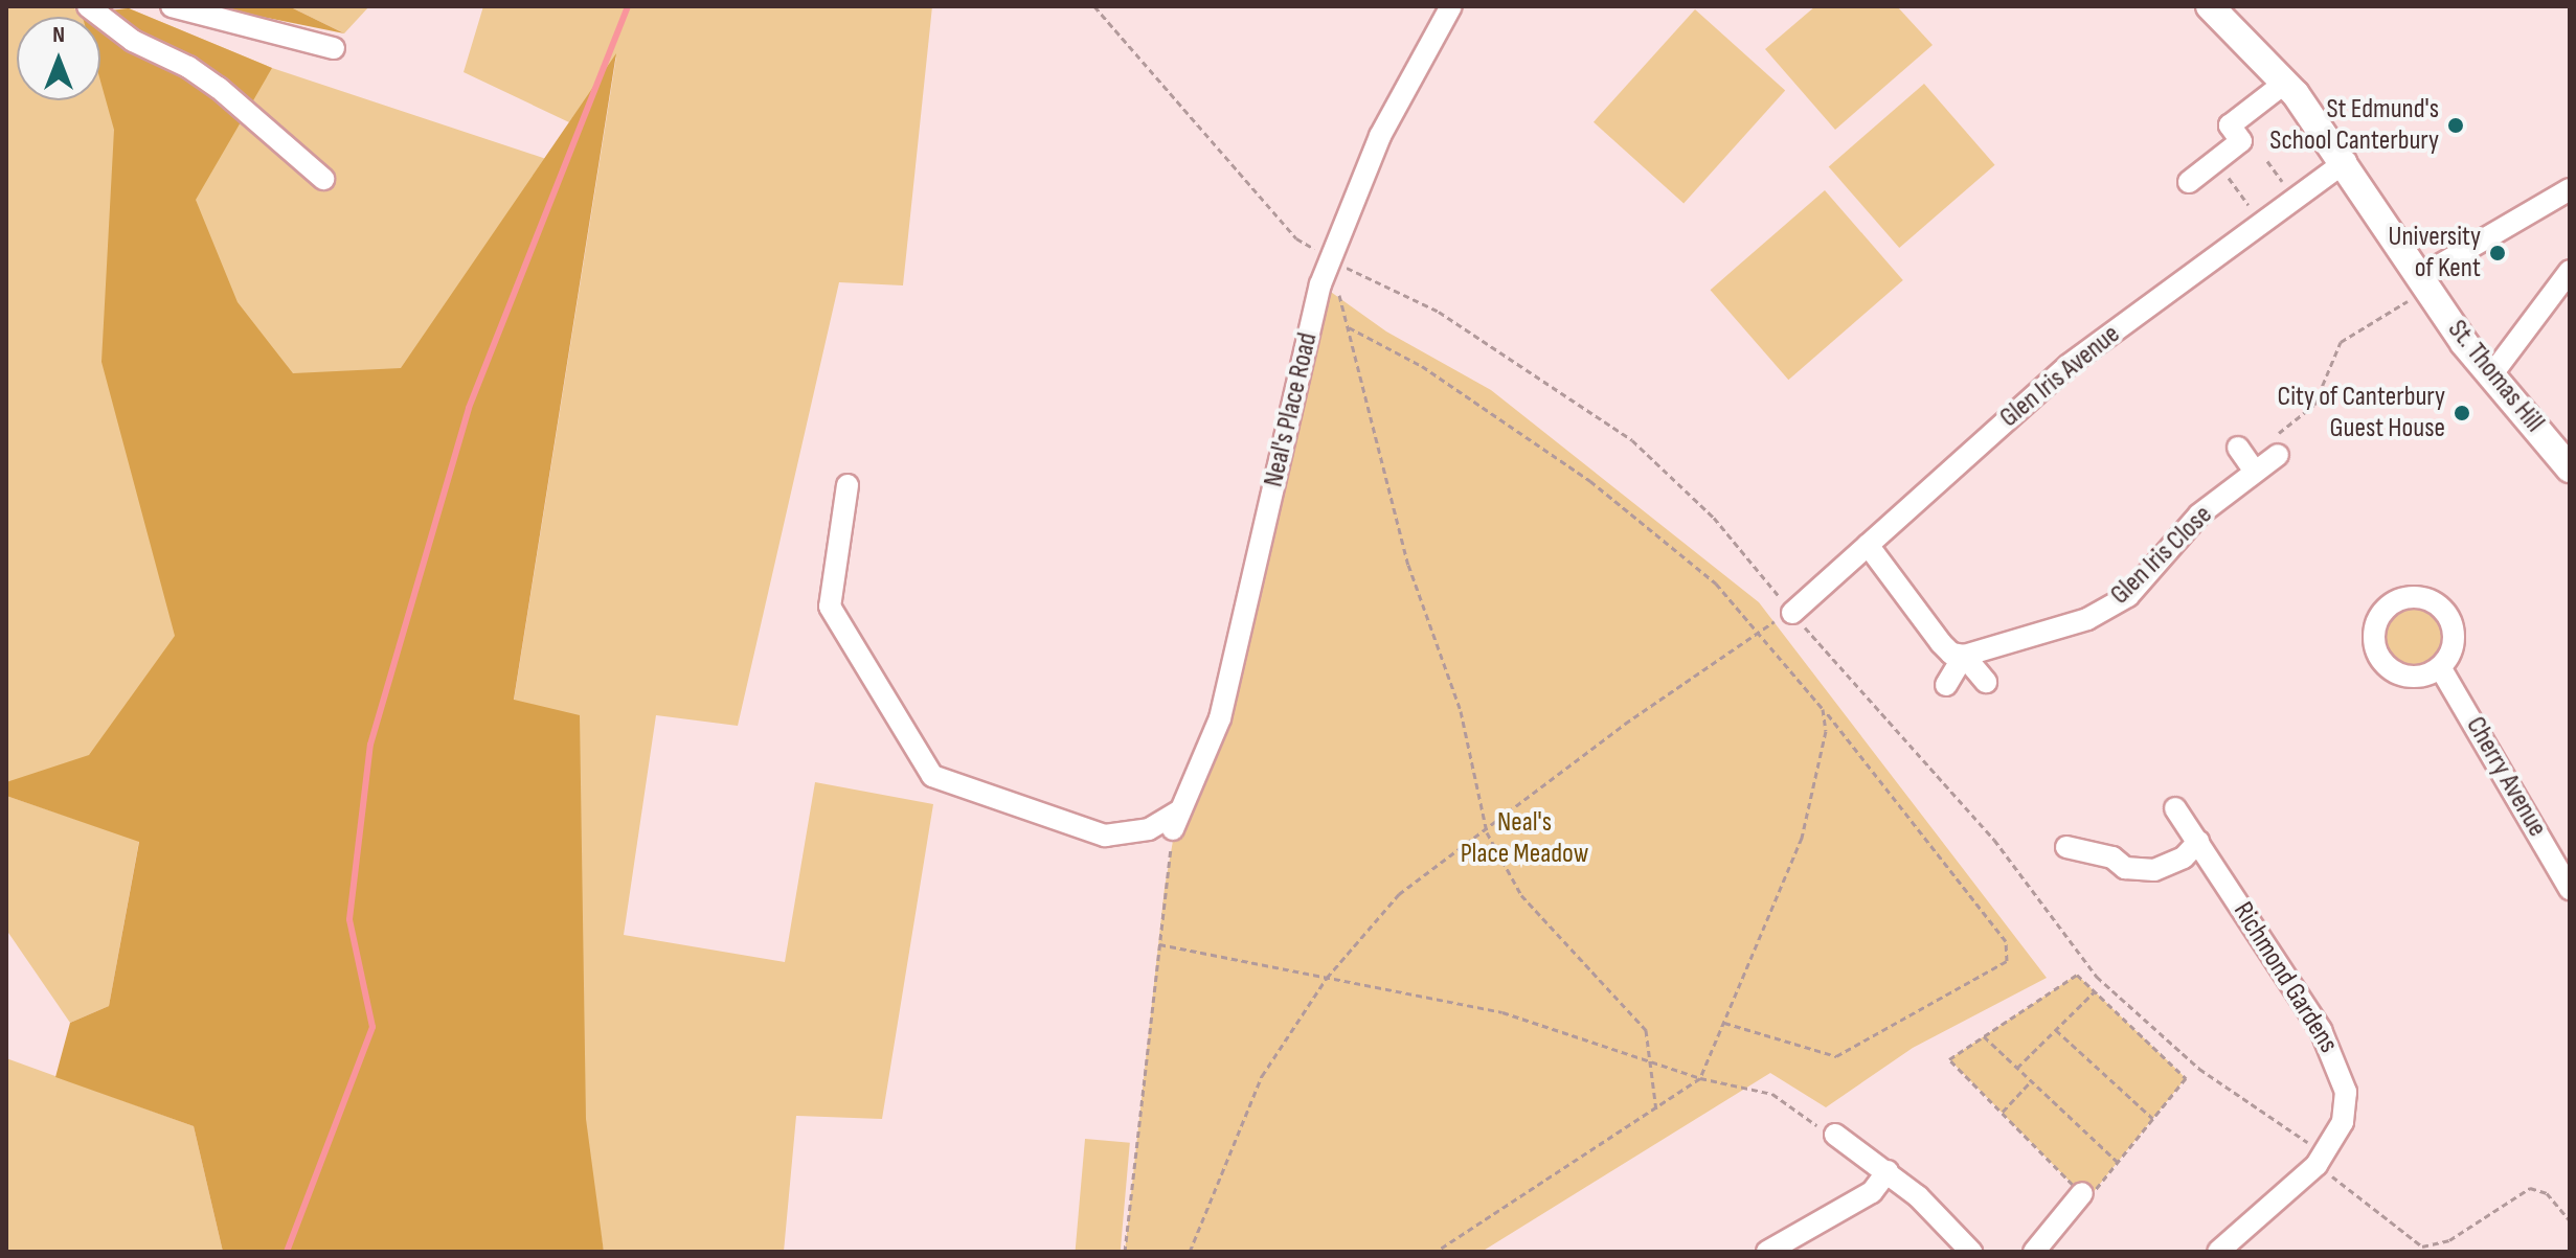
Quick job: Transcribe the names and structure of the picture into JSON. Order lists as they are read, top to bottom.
{
  "streets": {
    "main road": ["St. Thomas Hill"],
    "street": [
      "Glen Iris Avenue",
      "Neal's Place Road",
      "Glen Iris Close",
      "Cherry Avenue",
      "Richmond Gardens"
    ]
  },
  "crossings": [
    ["Glen Iris Avenue", "St. Thomas Hill"]
  ],
  "parks": ["Neal's Place Meadow"],
  "places": ["St Edmund's School Canterbury", "University of Kent", "City of Canterbury Guest House"],
  "north": "top"
}
